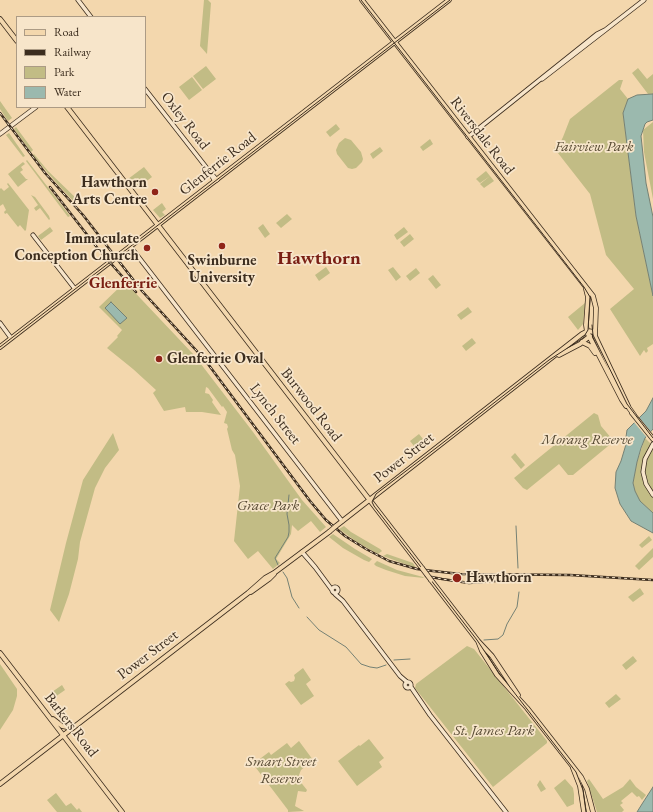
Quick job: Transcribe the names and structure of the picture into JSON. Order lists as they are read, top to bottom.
{
  "streets": {
    "main road": [
      "Riversdale Road",
      "Glenferrie Road",
      "Burwood Road",
      "Power Street",
      "Barkers Road"
    ],
    "street": ["Oxley Road", "Lynch Street"]
  },
  "crossings": [
    ["Oxley Road", "Glenferrie Road"],
    ["Riversdale Road", "Glenferrie Road"],
    ["Riversdale Road", "Power Street"],
    ["Glenferrie Road", "Burwood Road"],
    ["Glenferrie Road", "Lynch Street"],
    ["Burwood Road", "Power Street"],
    ["Lynch Street", "Power Street"],
    ["Power Street", "Barkers Road"]
  ],
  "districts": ["Hawthorn", "Glenferrie"],
  "parks": [
    "Fairview Park",
    "Morang Reserve",
    "Grace Park",
    "St. James Park",
    "Smart Street Reserve"
  ],
  "places": [
    "Hawthorn Arts Centre",
    "Swinburne University",
    "Immaculate Conception Church",
    "Glenferrie Oval",
    "Hawthorn"
  ],
  "legend": [
    "Road",
    "Railway",
    "Park",
    "Water"
  ]
}
